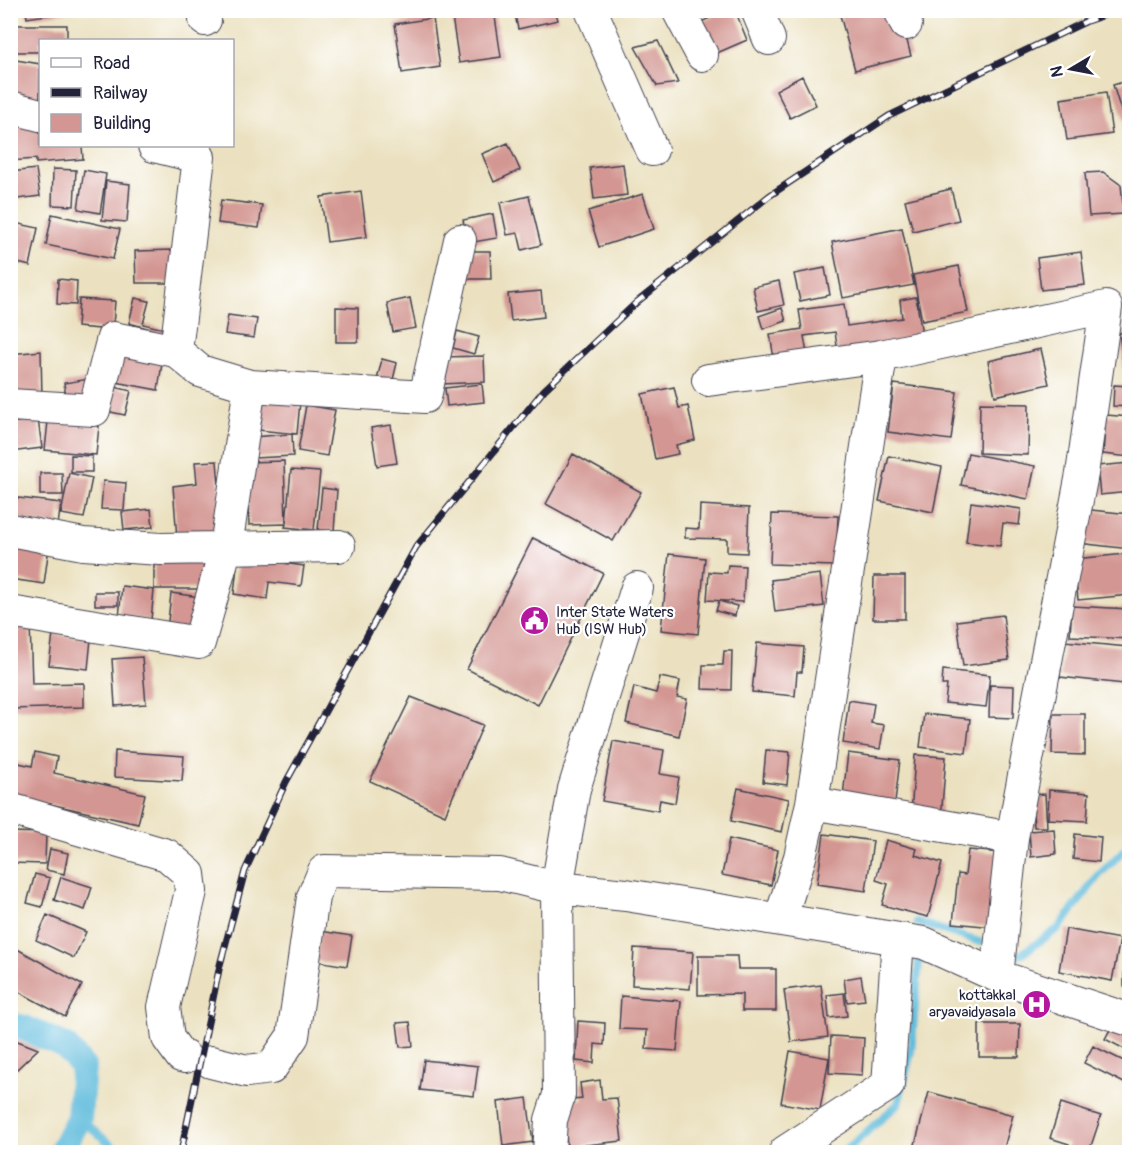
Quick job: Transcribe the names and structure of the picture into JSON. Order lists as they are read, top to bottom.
{
  "places": {
    "public building": ["Inter State Waters Hub (ISW Hub)"],
    "hospital": ["kottakkal aryavaidyasala"]
  },
  "legend": ["Road", "Railway", "Building"],
  "north": "left"
}
